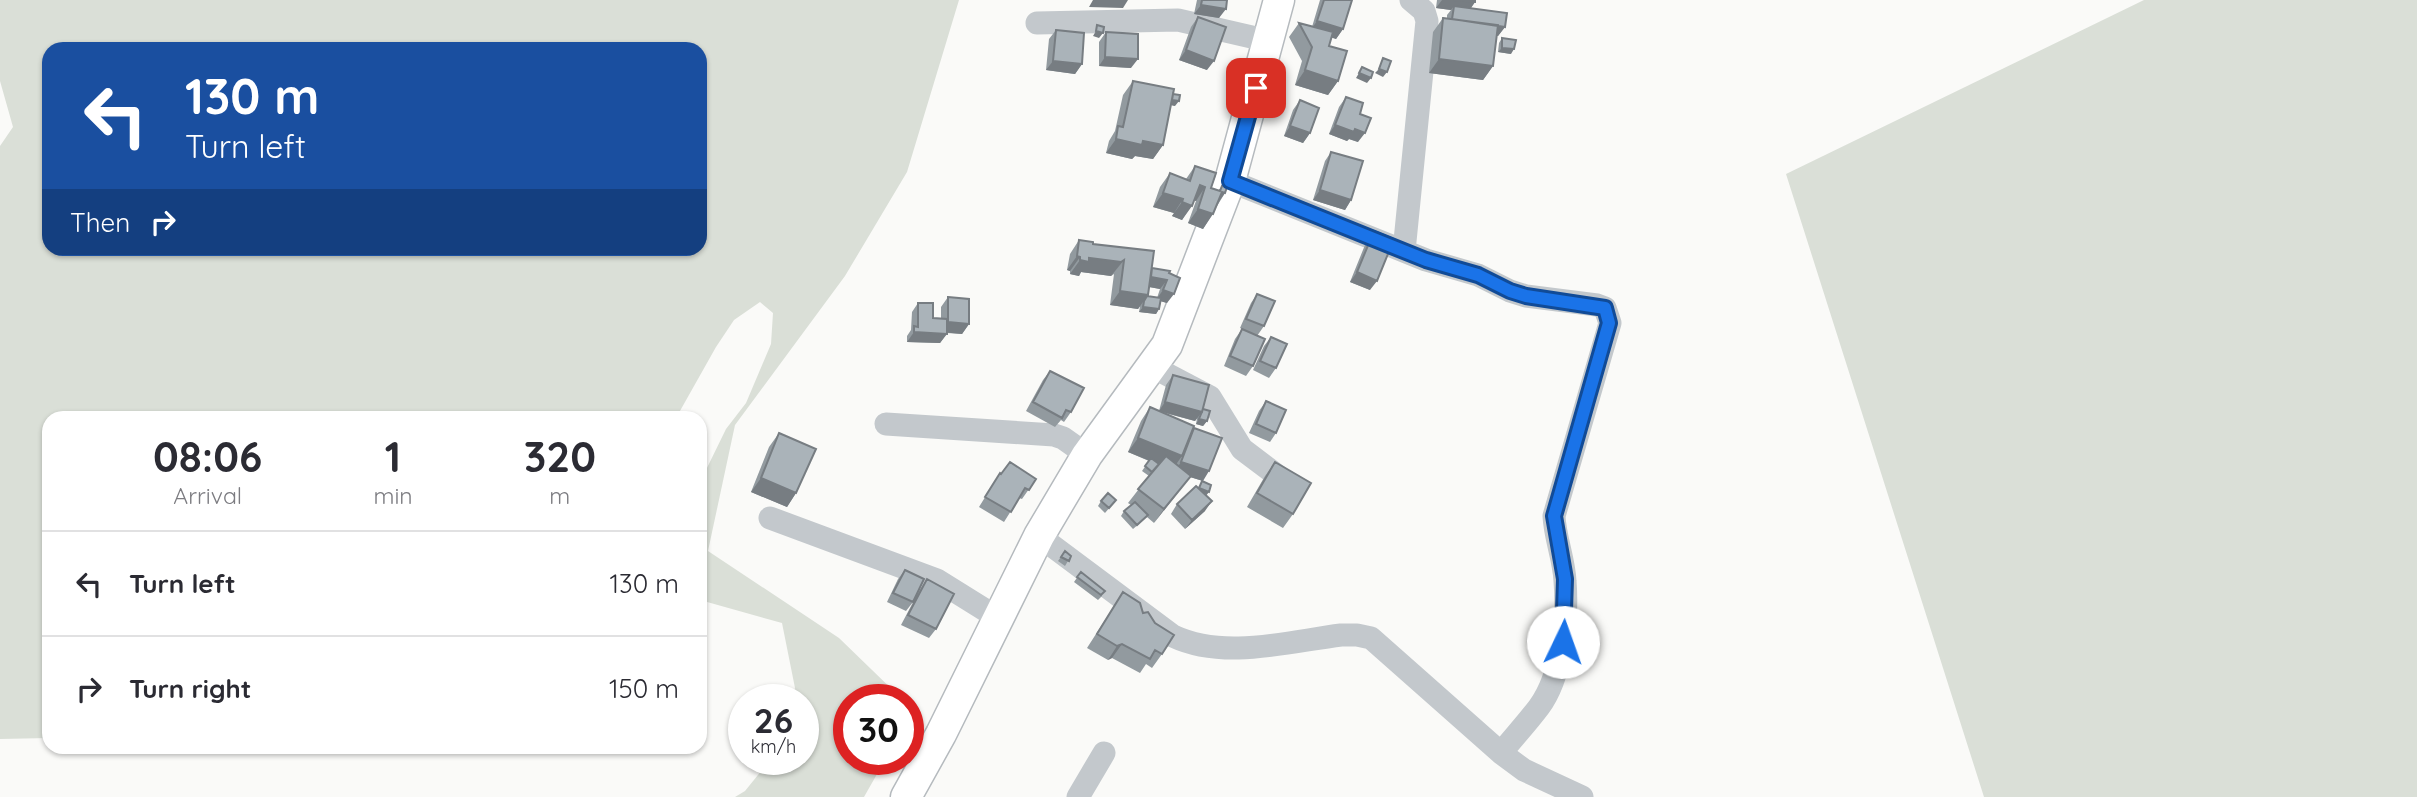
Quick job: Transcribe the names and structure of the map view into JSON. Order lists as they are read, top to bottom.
{
  "page": {
    "turn": ["130 m", "Turn left"],
    "then": "Then",
    "eta": [
      "08:06",
      "Arrival",
      "1",
      "min",
      "320",
      "m"
    ],
    "list": [
      {
        "name": "Turn left",
        "value": "130 m"
      },
      {
        "name": "Turn right",
        "value": "150 m"
      }
    ],
    "speed": "26 km/h",
    "limit": "30"
  }
}
